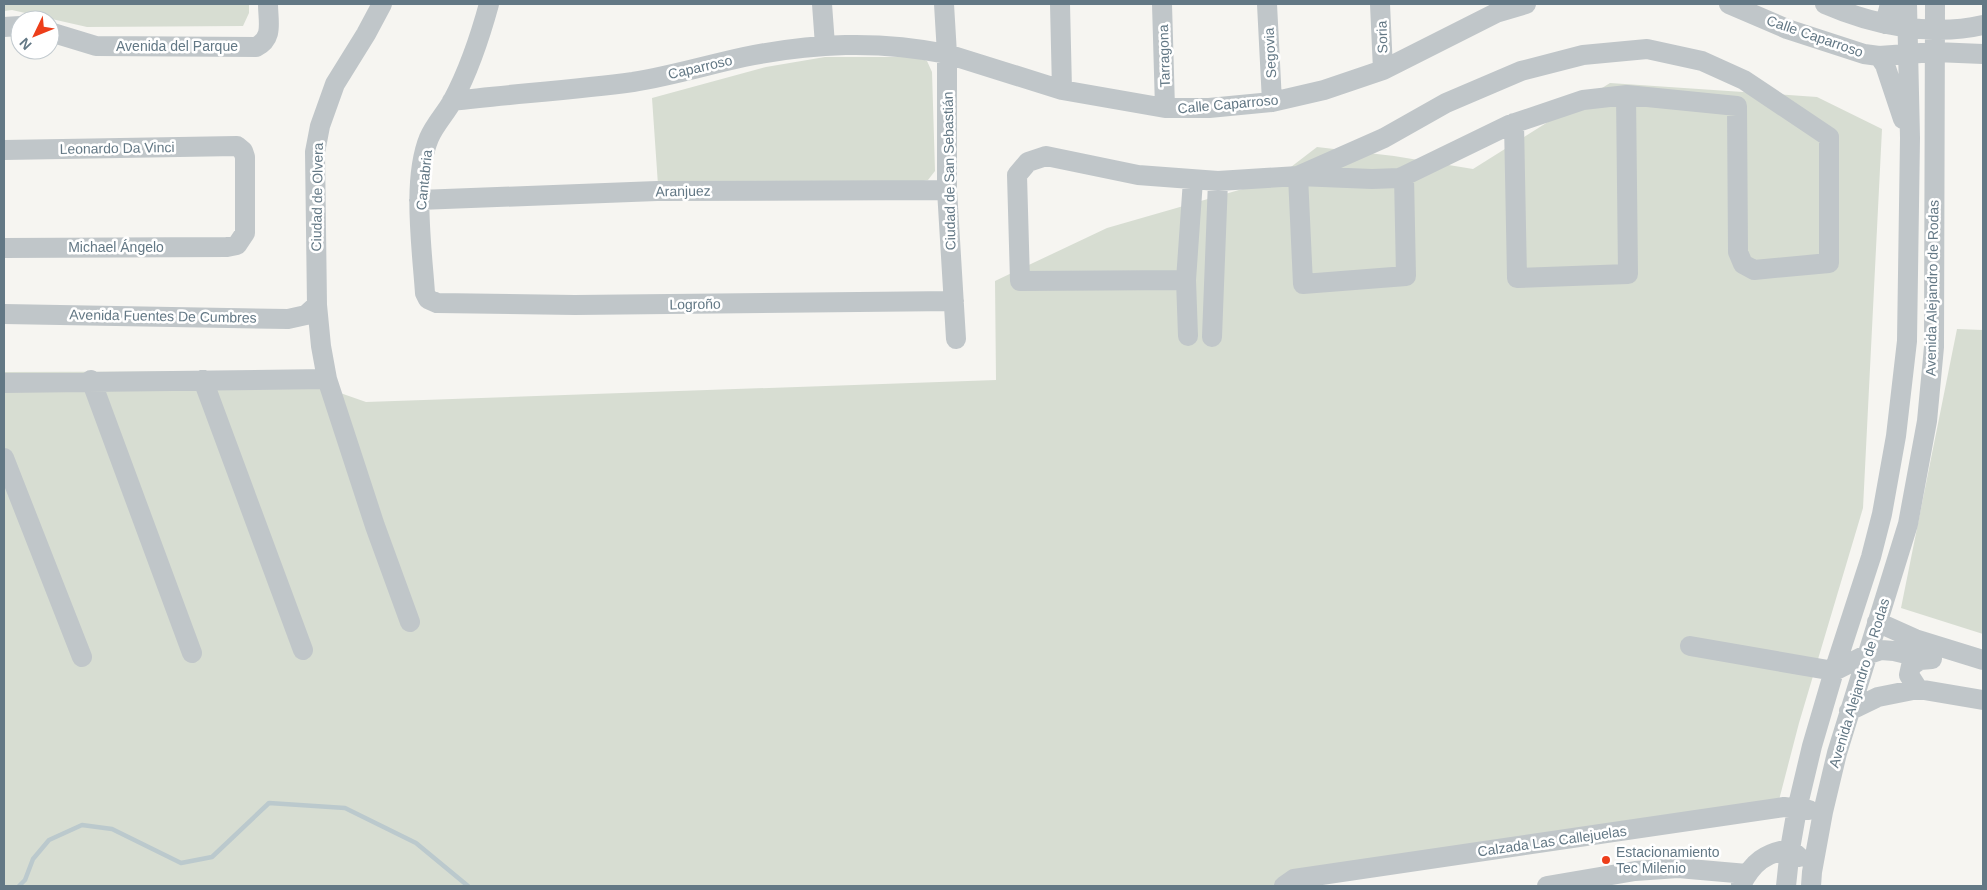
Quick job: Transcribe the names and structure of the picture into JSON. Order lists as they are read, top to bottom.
{
  "streets": {
    "street": [
      "Calle Caparroso",
      "Soria",
      "Avenida del Parque",
      "Segovia",
      "Tarragona",
      "Caparroso",
      "Leonardo Da Vinci",
      "Ciudad de San Sebastián",
      "Cantabria",
      "Aranjuez",
      "Ciudad de Olvera",
      "Michael Ángelo",
      "Avenida Alejandro de Rodas",
      "Logroño",
      "Avenida Fuentes De Cumbres",
      "Calzada Las Callejuelas"
    ]
  },
  "crossings": [
    ["Calle Caparroso", "Soria"],
    ["Calle Caparroso", "Segovia"],
    ["Calle Caparroso", "Tarragona"],
    ["Calle Caparroso", "Caparroso"],
    ["Calle Caparroso", "Ciudad de San Sebastián"],
    ["Calle Caparroso", "Avenida Alejandro de Rodas"],
    ["Caparroso", "Ciudad de San Sebastián"],
    ["Caparroso", "Cantabria"],
    ["Leonardo Da Vinci", "Michael Ángelo"],
    ["Ciudad de San Sebastián", "Aranjuez"],
    ["Ciudad de San Sebastián", "Logroño"],
    ["Cantabria", "Aranjuez"],
    ["Cantabria", "Logroño"],
    ["Ciudad de Olvera", "Avenida Fuentes De Cumbres"],
    ["Avenida Alejandro de Rodas", "Calzada Las Callejuelas"]
  ],
  "places": ["Estacionamiento Tec Milenio"],
  "north": "bottom left"
}
